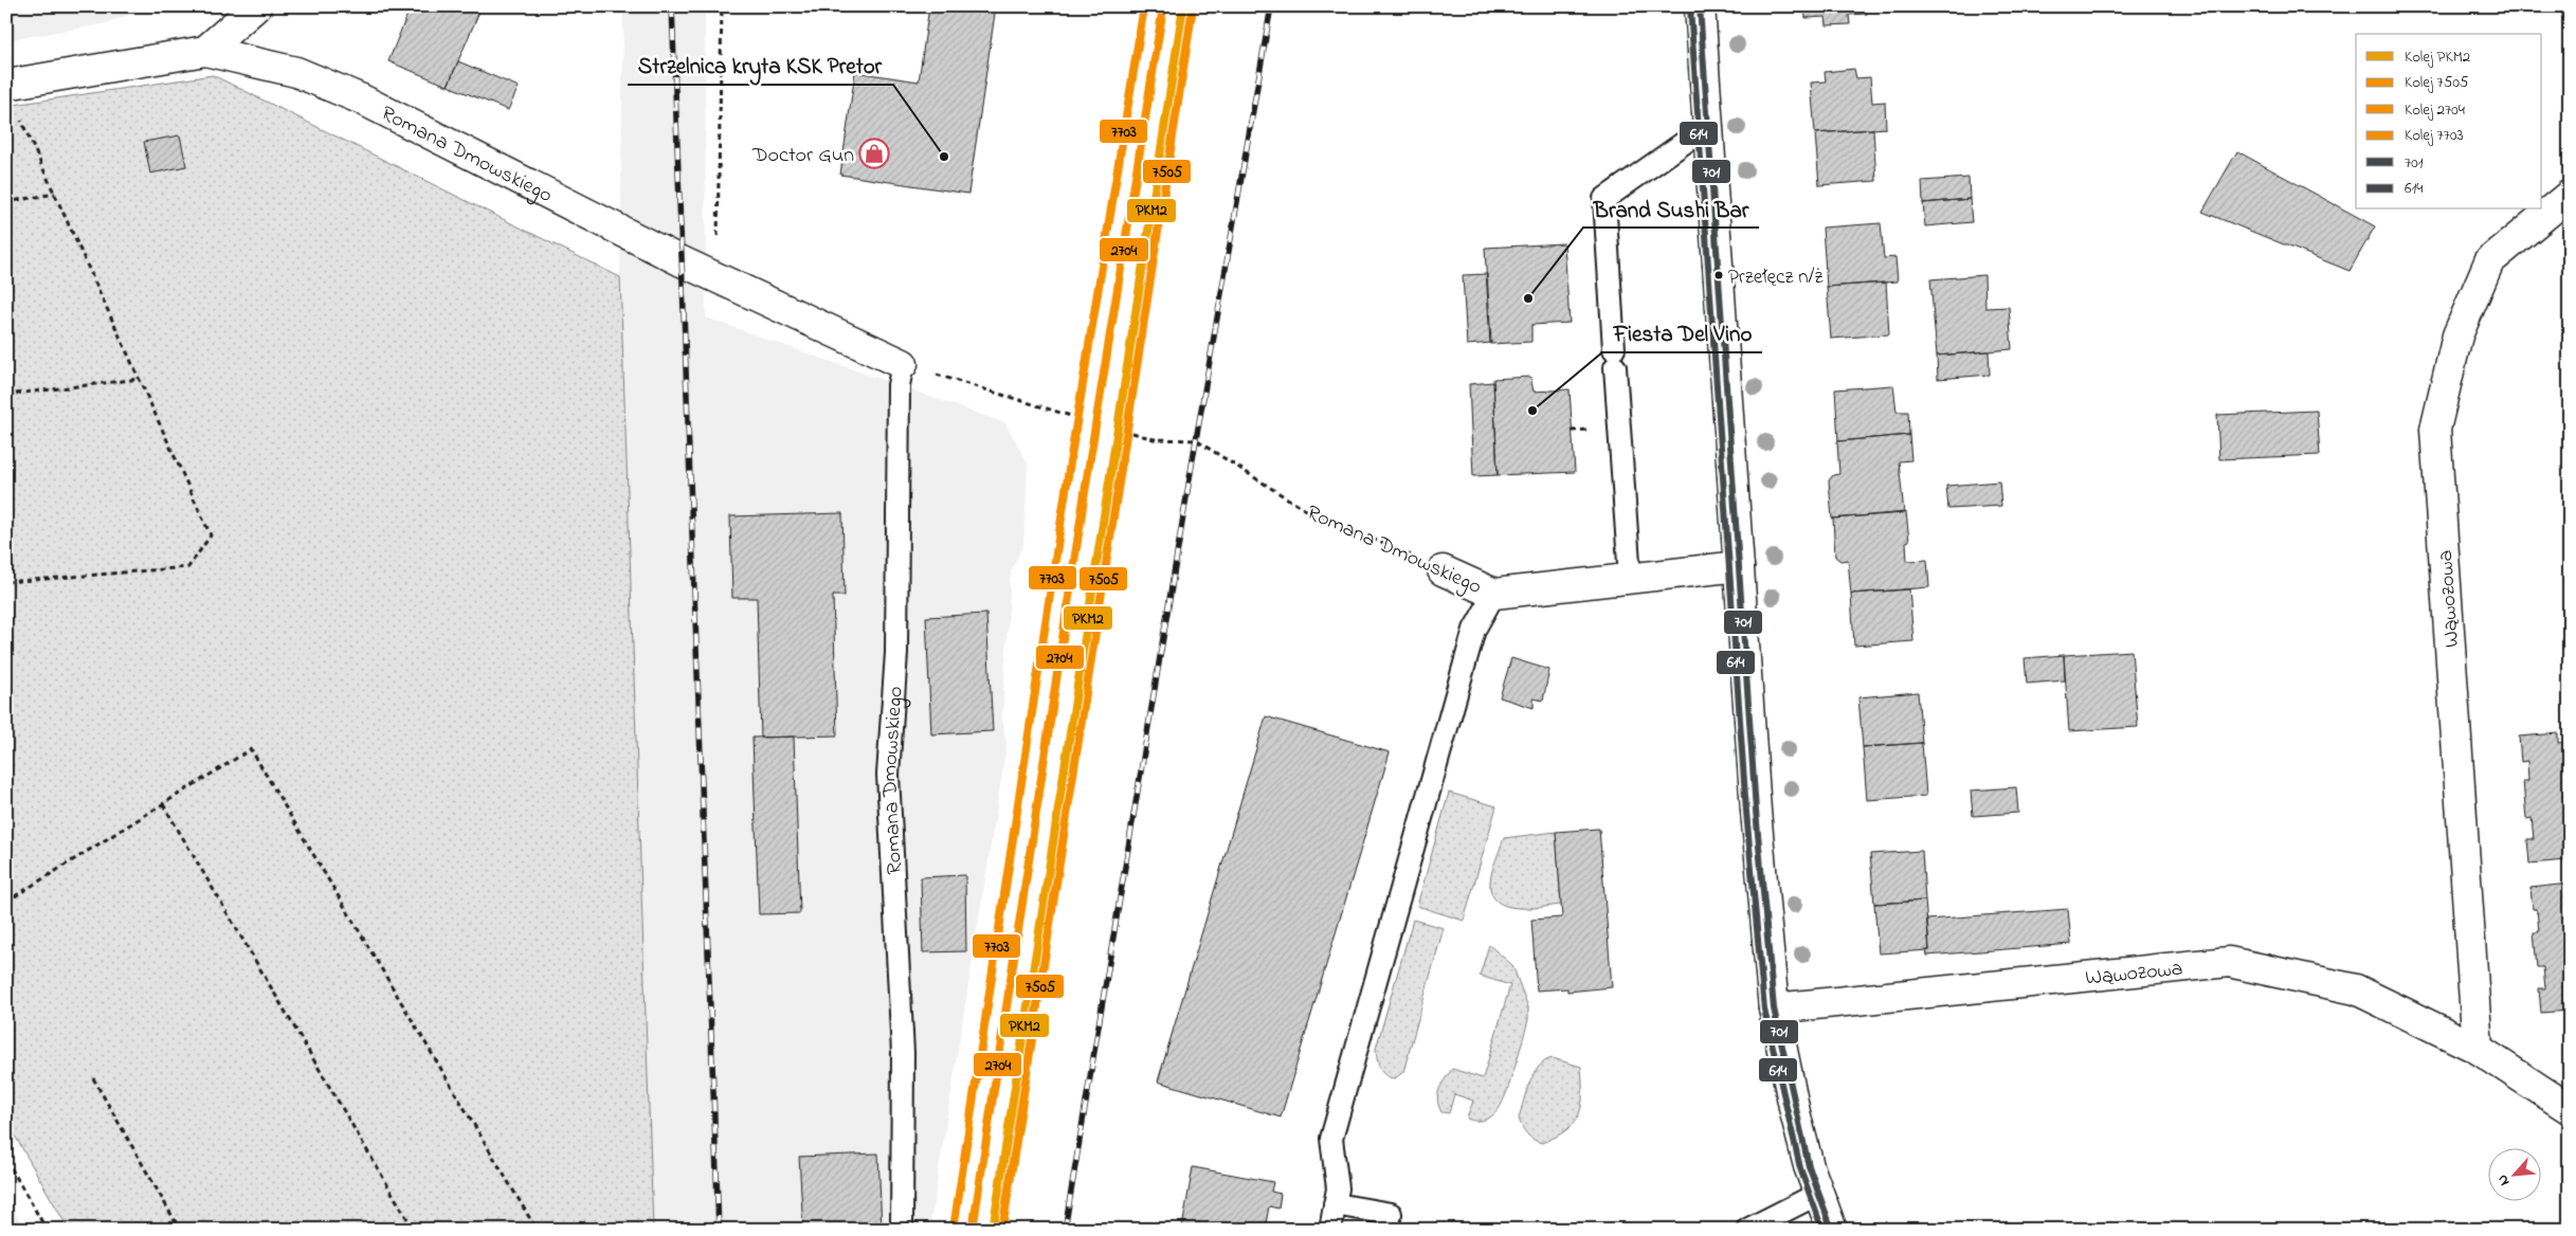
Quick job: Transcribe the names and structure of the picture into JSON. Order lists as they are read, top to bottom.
{
  "streets": {
    "street": ["Romana Dmowskiego", "Wąwozowa"]
  },
  "places": {
    "shop": ["Doctor Gun"],
    "other": [
      "Strzelnica kryta KSK Pretor",
      "Przełęcz n/ż",
      "Brand Sushi Bar",
      "Fiesta Del Vino"
    ]
  },
  "lines": [
    "rail line PKM2",
    "rail line 7703",
    "transit line 701",
    "rail line 7505",
    "rail line 2704",
    "transit line 614"
  ],
  "legend": [
    "Kolej PKM2",
    "Kolej 7505",
    "Kolej 2704",
    "Kolej 7703",
    "701",
    "614"
  ],
  "north": "bottom left"
}
